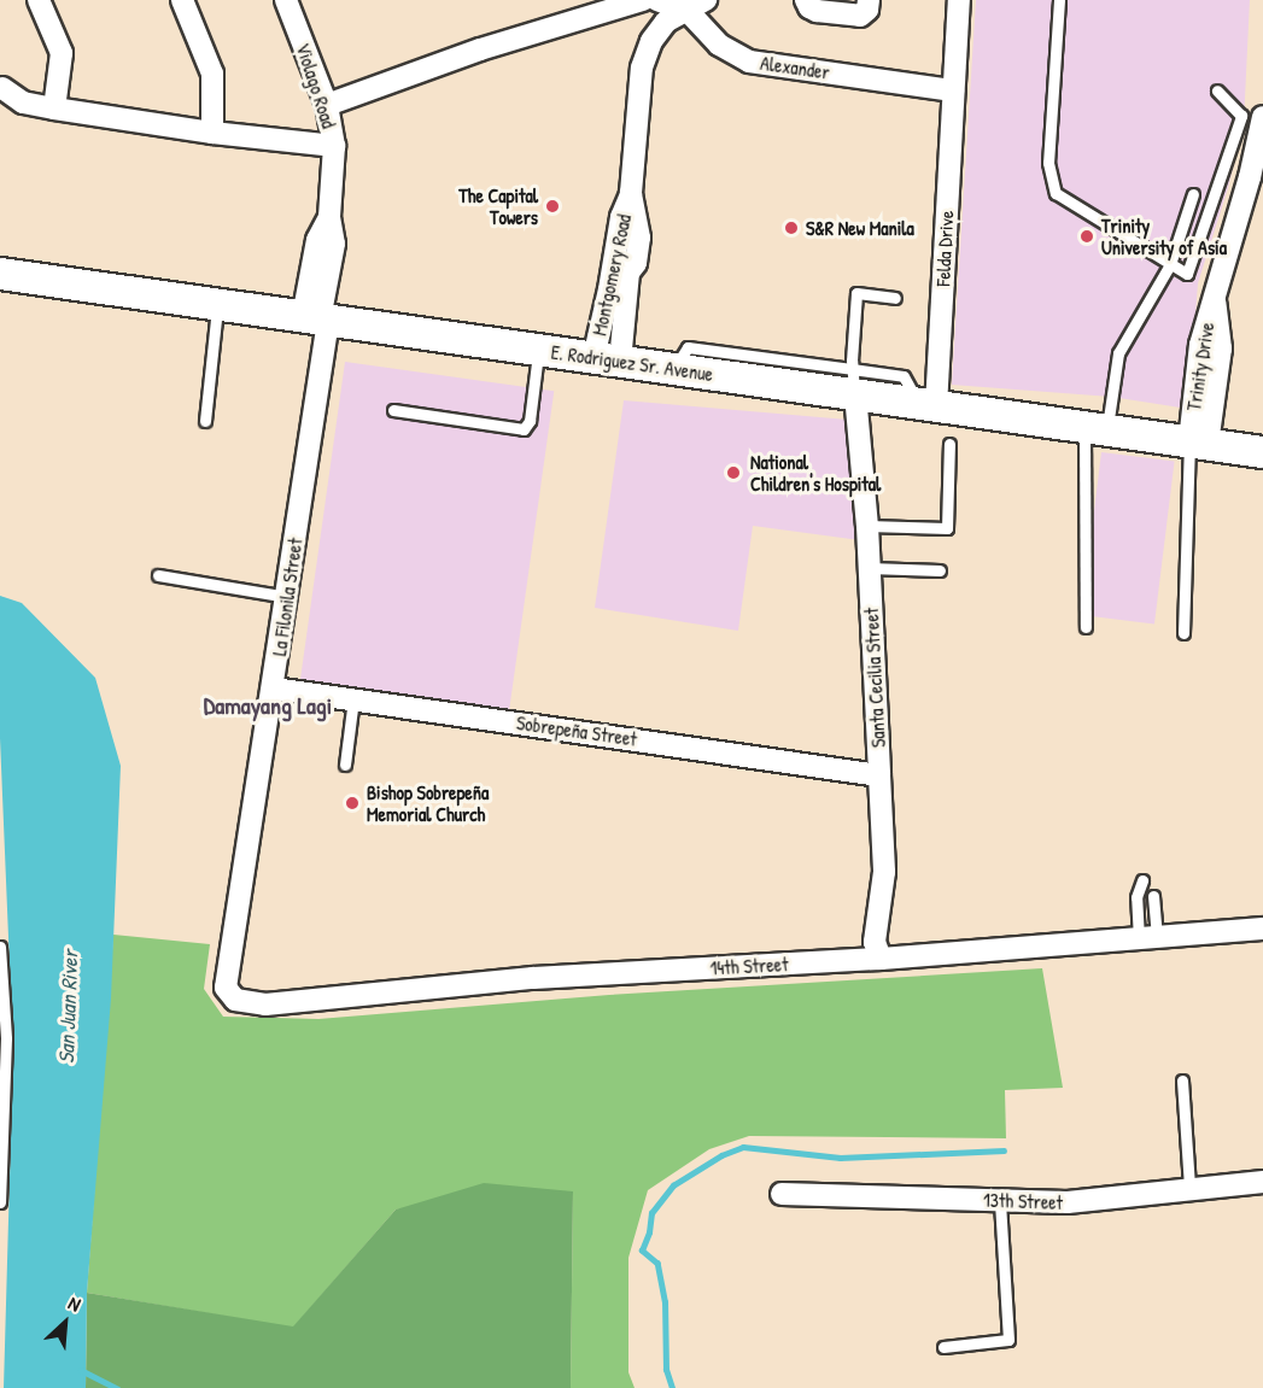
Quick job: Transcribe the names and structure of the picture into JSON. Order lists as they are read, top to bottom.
{
  "streets": {
    "main road": ["E. Rodriguez Sr. Avenue"],
    "street": [
      "Alexander",
      "Violago Road",
      "Felda Drive",
      "Montgomery Road",
      "Trinity Drive",
      "La Filonila Street",
      "Santa Cecilia Street",
      "Sobrepeña Street",
      "14th Street",
      "13th Street"
    ]
  },
  "crossings": [
    ["Alexander", "Felda Drive"],
    ["Alexander", "Montgomery Road"],
    ["Violago Road", "E. Rodriguez Sr. Avenue"],
    ["Violago Road", "La Filonila Street"],
    ["Felda Drive", "E. Rodriguez Sr. Avenue"],
    ["Montgomery Road", "E. Rodriguez Sr. Avenue"],
    ["E. Rodriguez Sr. Avenue", "Trinity Drive"],
    ["E. Rodriguez Sr. Avenue", "La Filonila Street"],
    ["E. Rodriguez Sr. Avenue", "Santa Cecilia Street"],
    ["La Filonila Street", "Sobrepeña Street"],
    ["La Filonila Street", "14th Street"],
    ["Santa Cecilia Street", "Sobrepeña Street"],
    ["Santa Cecilia Street", "14th Street"]
  ],
  "districts": ["Damayang Lagi"],
  "water": ["San Juan River"],
  "places": [
    "The Capital Towers",
    "S&R New Manila",
    "Trinity University of Asia",
    "National Children's Hospital",
    "Bishop Sobrepeña Memorial Church"
  ],
  "north": "top right"
}
